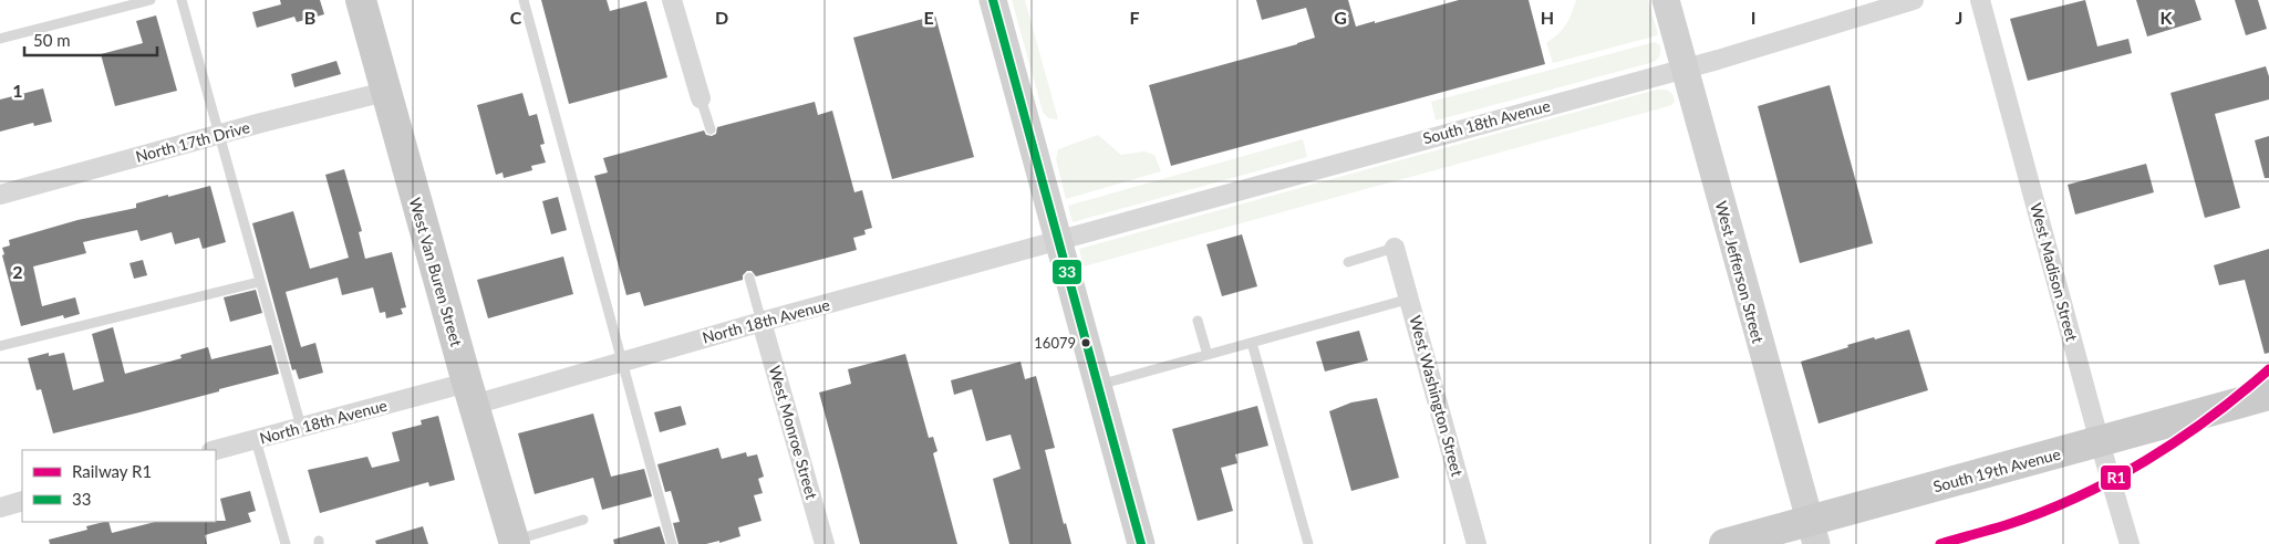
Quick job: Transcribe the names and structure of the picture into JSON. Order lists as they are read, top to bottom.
{
  "streets": {
    "main road": ["West Van Buren Street", "West Jefferson Street", "South 19th Avenue"],
    "street": [
      "South 18th Avenue",
      "North 17th Drive",
      "West Madison Street",
      "North 18th Avenue",
      "West Washington Street",
      "West Monroe Street"
    ]
  },
  "crossings": [
    ["South 18th Avenue", "West Jefferson Street"],
    ["South 18th Avenue", "North 18th Avenue"],
    ["North 17th Drive", "West Van Buren Street"],
    ["West Van Buren Street", "North 18th Avenue"],
    ["West Jefferson Street", "South 19th Avenue"],
    ["West Madison Street", "South 19th Avenue"],
    ["North 18th Avenue", "West Monroe Street"]
  ],
  "places": ["16079"],
  "lines": ["transit line 33", "rail line R1"],
  "legend": ["Railway R1", "33"],
  "scale_bar": "50 m",
  "grid": {
    "columns": [
      "B",
      "C",
      "D",
      "E",
      "F",
      "G",
      "H",
      "I",
      "J",
      "K"
    ],
    "rows": ["1", "2"]
  }
}
